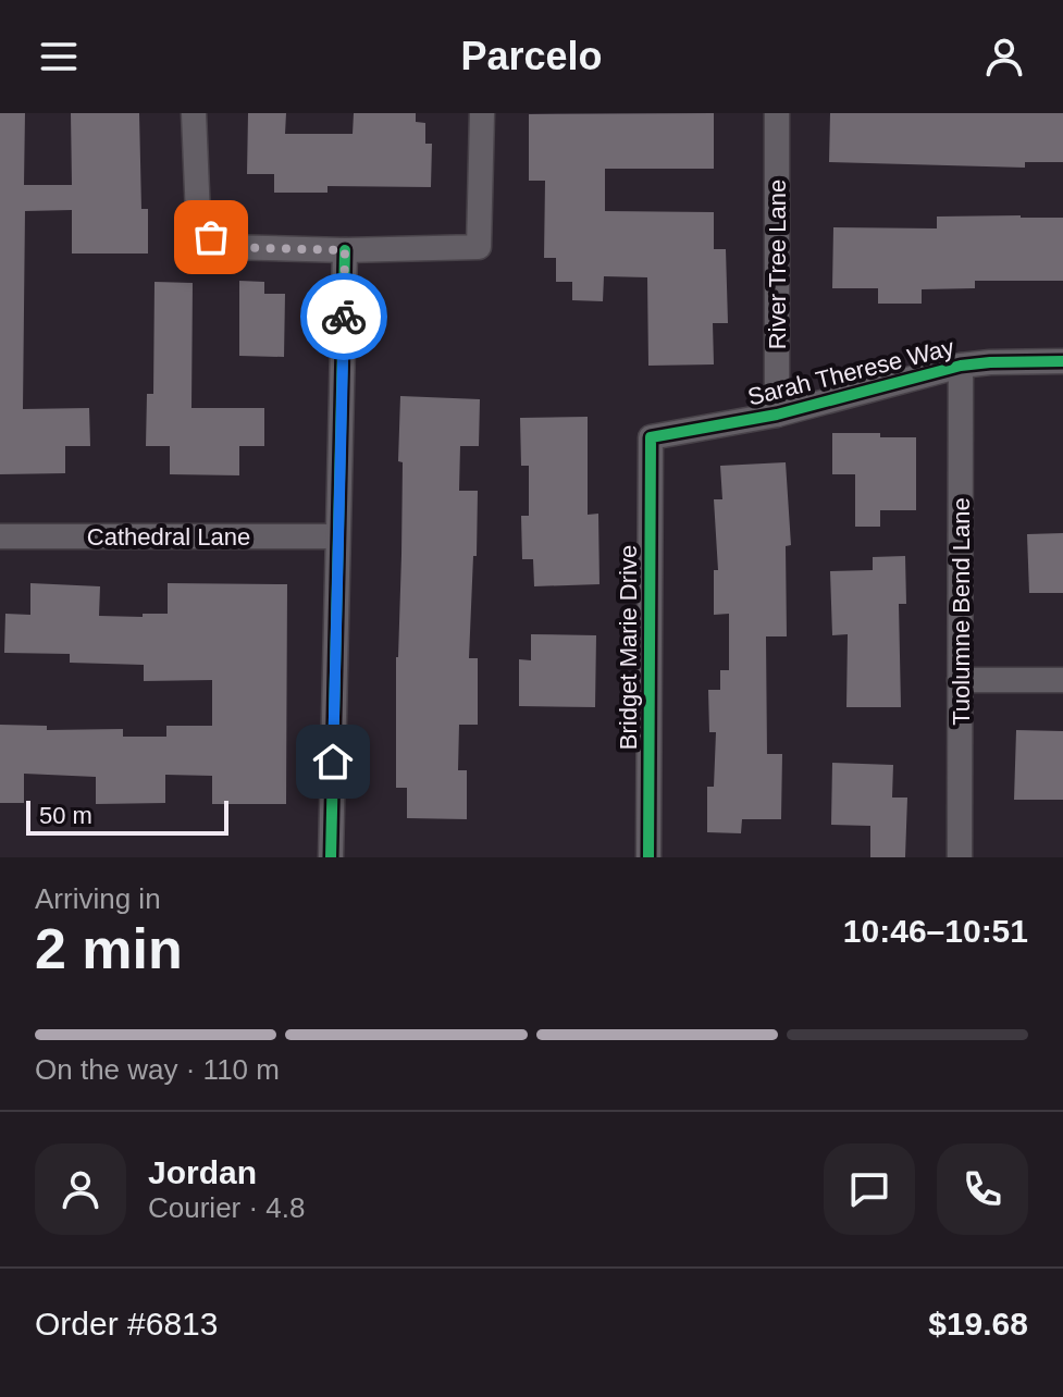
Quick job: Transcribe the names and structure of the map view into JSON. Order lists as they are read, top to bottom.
{
  "streets": {
    "street": [
      "River Tree Lane",
      "Sarah Therese Way",
      "Cathedral Lane",
      "Tuolumne Bend Lane",
      "Bridget Marie Drive"
    ]
  },
  "crossings": [
    ["River Tree Lane", "Sarah Therese Way"],
    ["Sarah Therese Way", "Tuolumne Bend Lane"],
    ["Sarah Therese Way", "Bridget Marie Drive"]
  ],
  "scale_bar": "50 m",
  "page": {
    "header": "Parcelo",
    "scale": "50 m",
    "heading": ["2 min", "Arriving in", "10:46–10:51"],
    "panel": [
      "Jordan",
      "Courier · 4.8",
      "Order #6813",
      "$19.68"
    ],
    "bar": "On the way · 110 m"
  }
}
